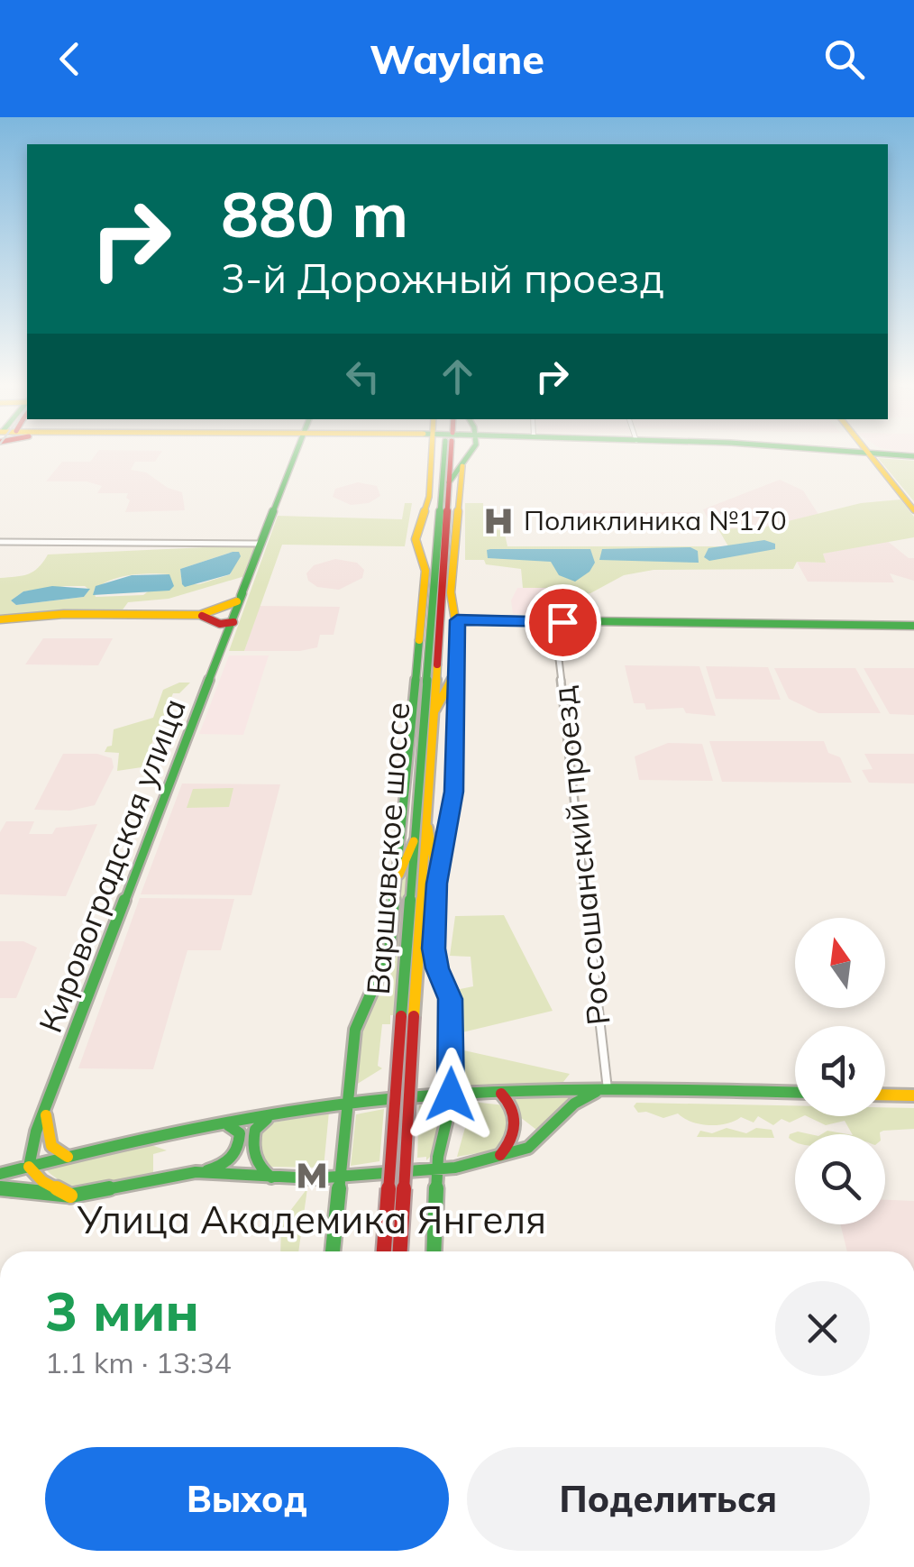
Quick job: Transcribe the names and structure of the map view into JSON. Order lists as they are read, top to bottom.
{
  "streets": {
    "main road": ["Варшавское шоссе", "Кировоградская улица"],
    "street": ["Россошанский проезд"]
  },
  "places": {
    "hospital": ["Поликлиника №170"],
    "metro station": ["Улица Академика Янгеля"]
  },
  "north": "top",
  "page": {
    "header": "Waylane",
    "turn": ["880 m", "3-й Дорожный проезд"],
    "heading": ["3 мин", "1.1 km · 13:34"],
    "buttons": ["Выход", "Поделиться"]
  }
}
